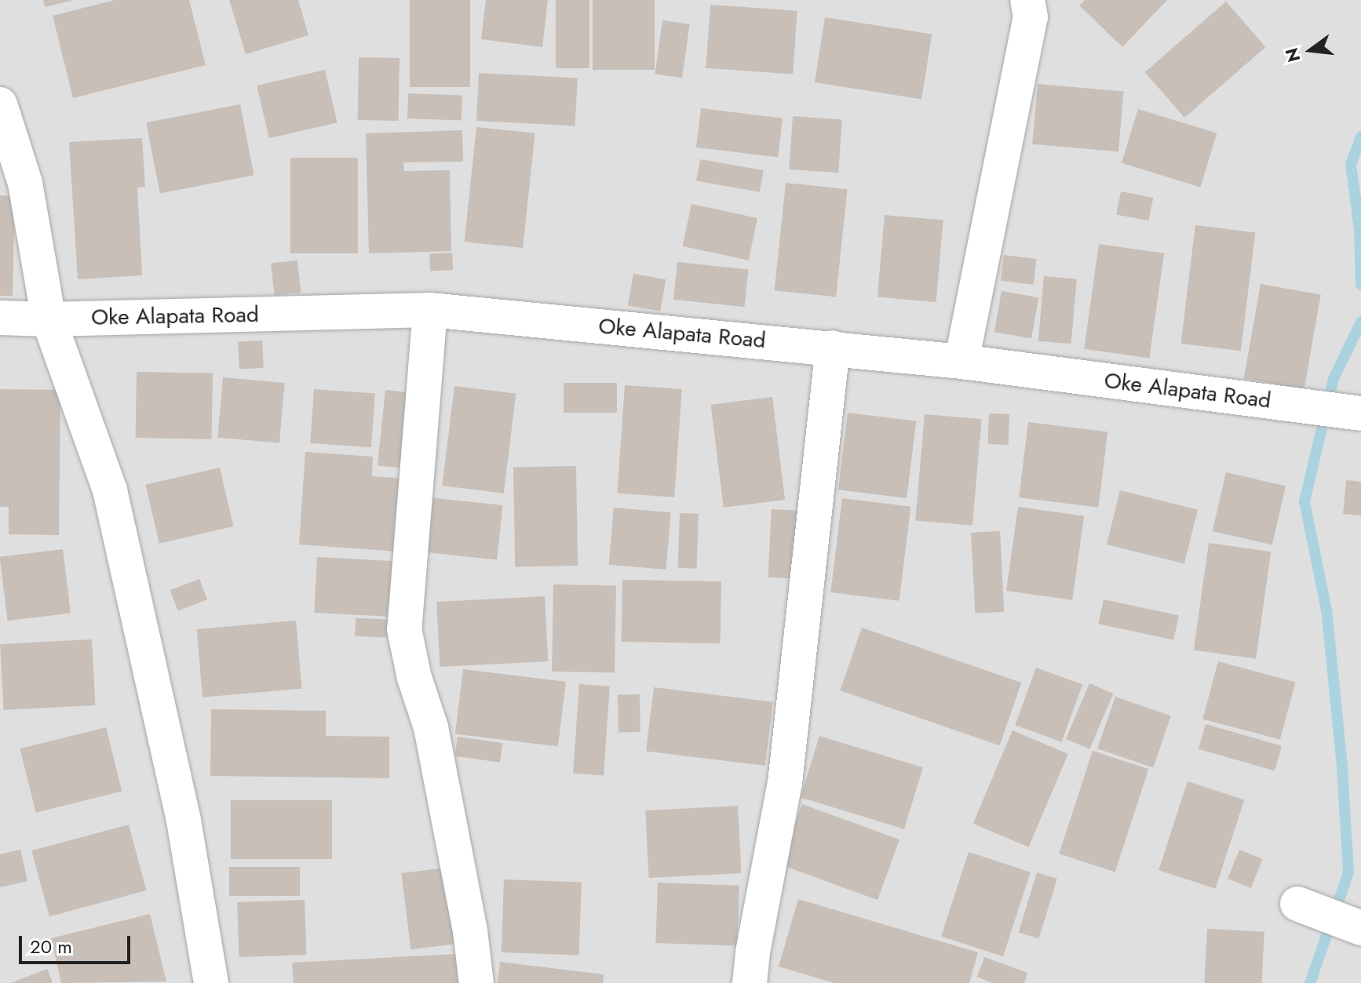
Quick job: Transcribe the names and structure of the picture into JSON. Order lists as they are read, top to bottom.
{
  "streets": {
    "street": ["Oke Alapata Road"]
  },
  "scale_bar": "20 m",
  "north": "left"
}
